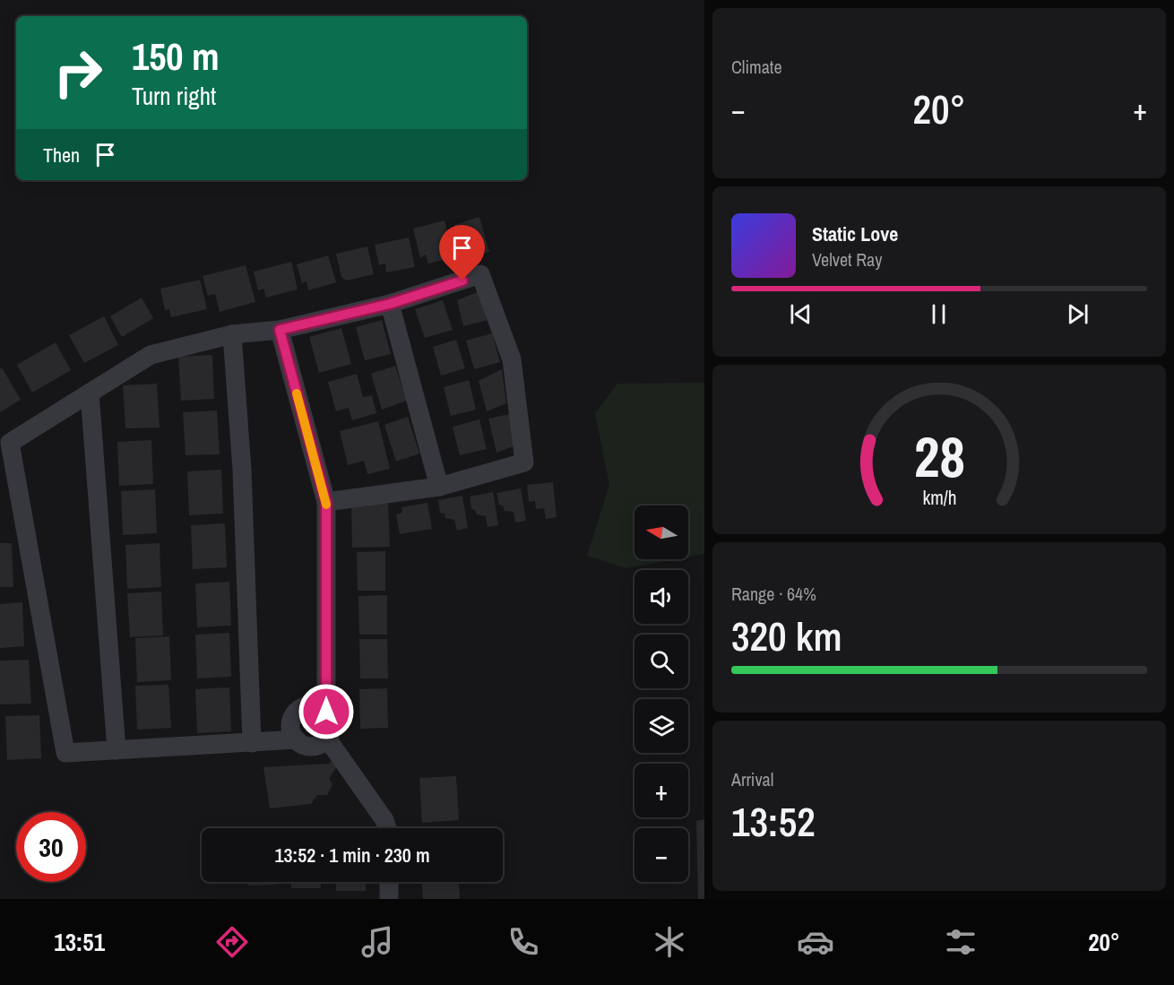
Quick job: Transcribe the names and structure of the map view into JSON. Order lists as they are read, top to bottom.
{
  "north": "left",
  "page": {
    "tile": [
      "Climate",
      ["Range · 64%", "320 km"],
      ["Arrival", "13:52"]
    ],
    "turn": ["150 m", "Turn right"],
    "heat": ["−", "20°", "+"],
    "then": "Then",
    "song": ["Static Love", "Velvet Ray"],
    "map_buttons": ["+", "−"],
    "limit": "30",
    "trip": "13:52 · 1 min · 230 m",
    "tabs": ["13:51", "20°"],
    "gauge": ["28", "km/h"]
  }
}
